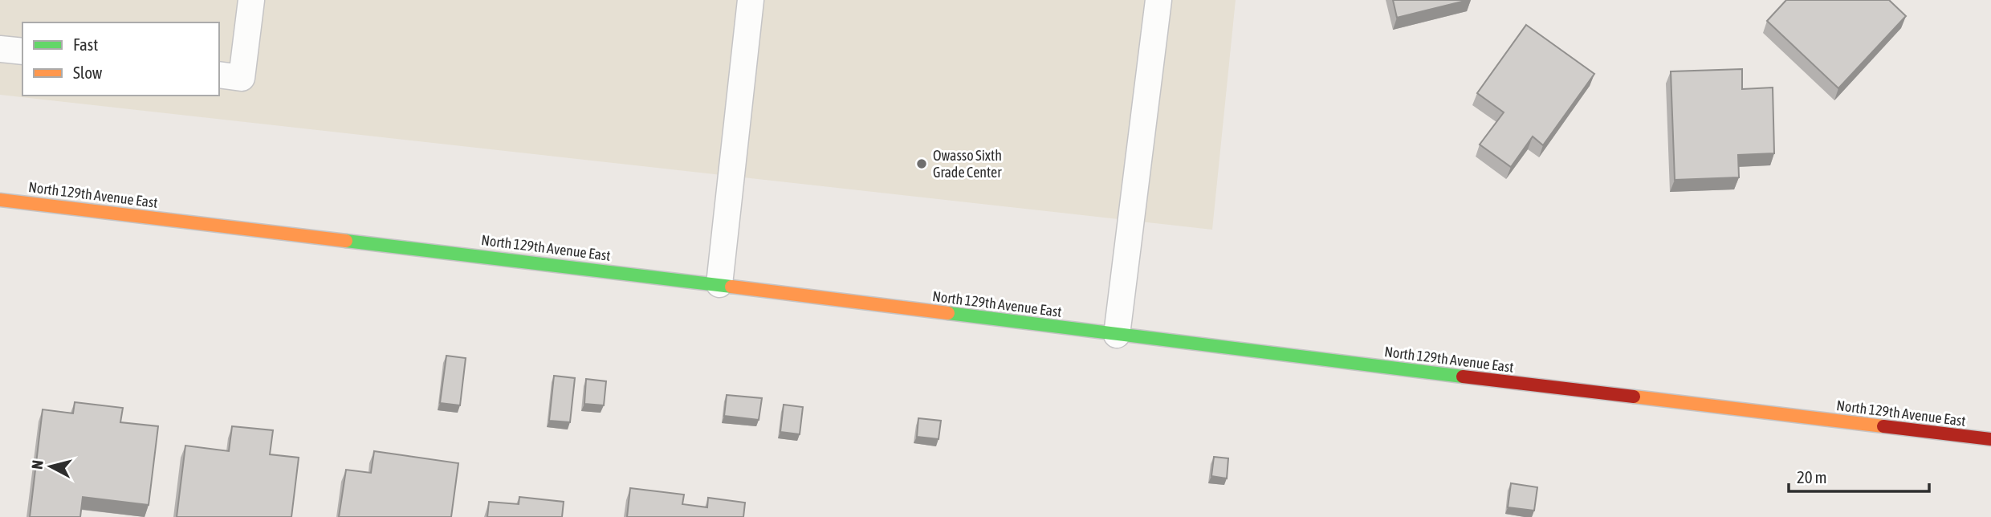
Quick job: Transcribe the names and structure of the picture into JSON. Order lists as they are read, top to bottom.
{
  "streets": {
    "main road": ["North 129th Avenue East"]
  },
  "places": ["Owasso Sixth Grade Center"],
  "legend": ["Fast", "Slow"],
  "scale_bar": "20 m",
  "north": "left"
}
